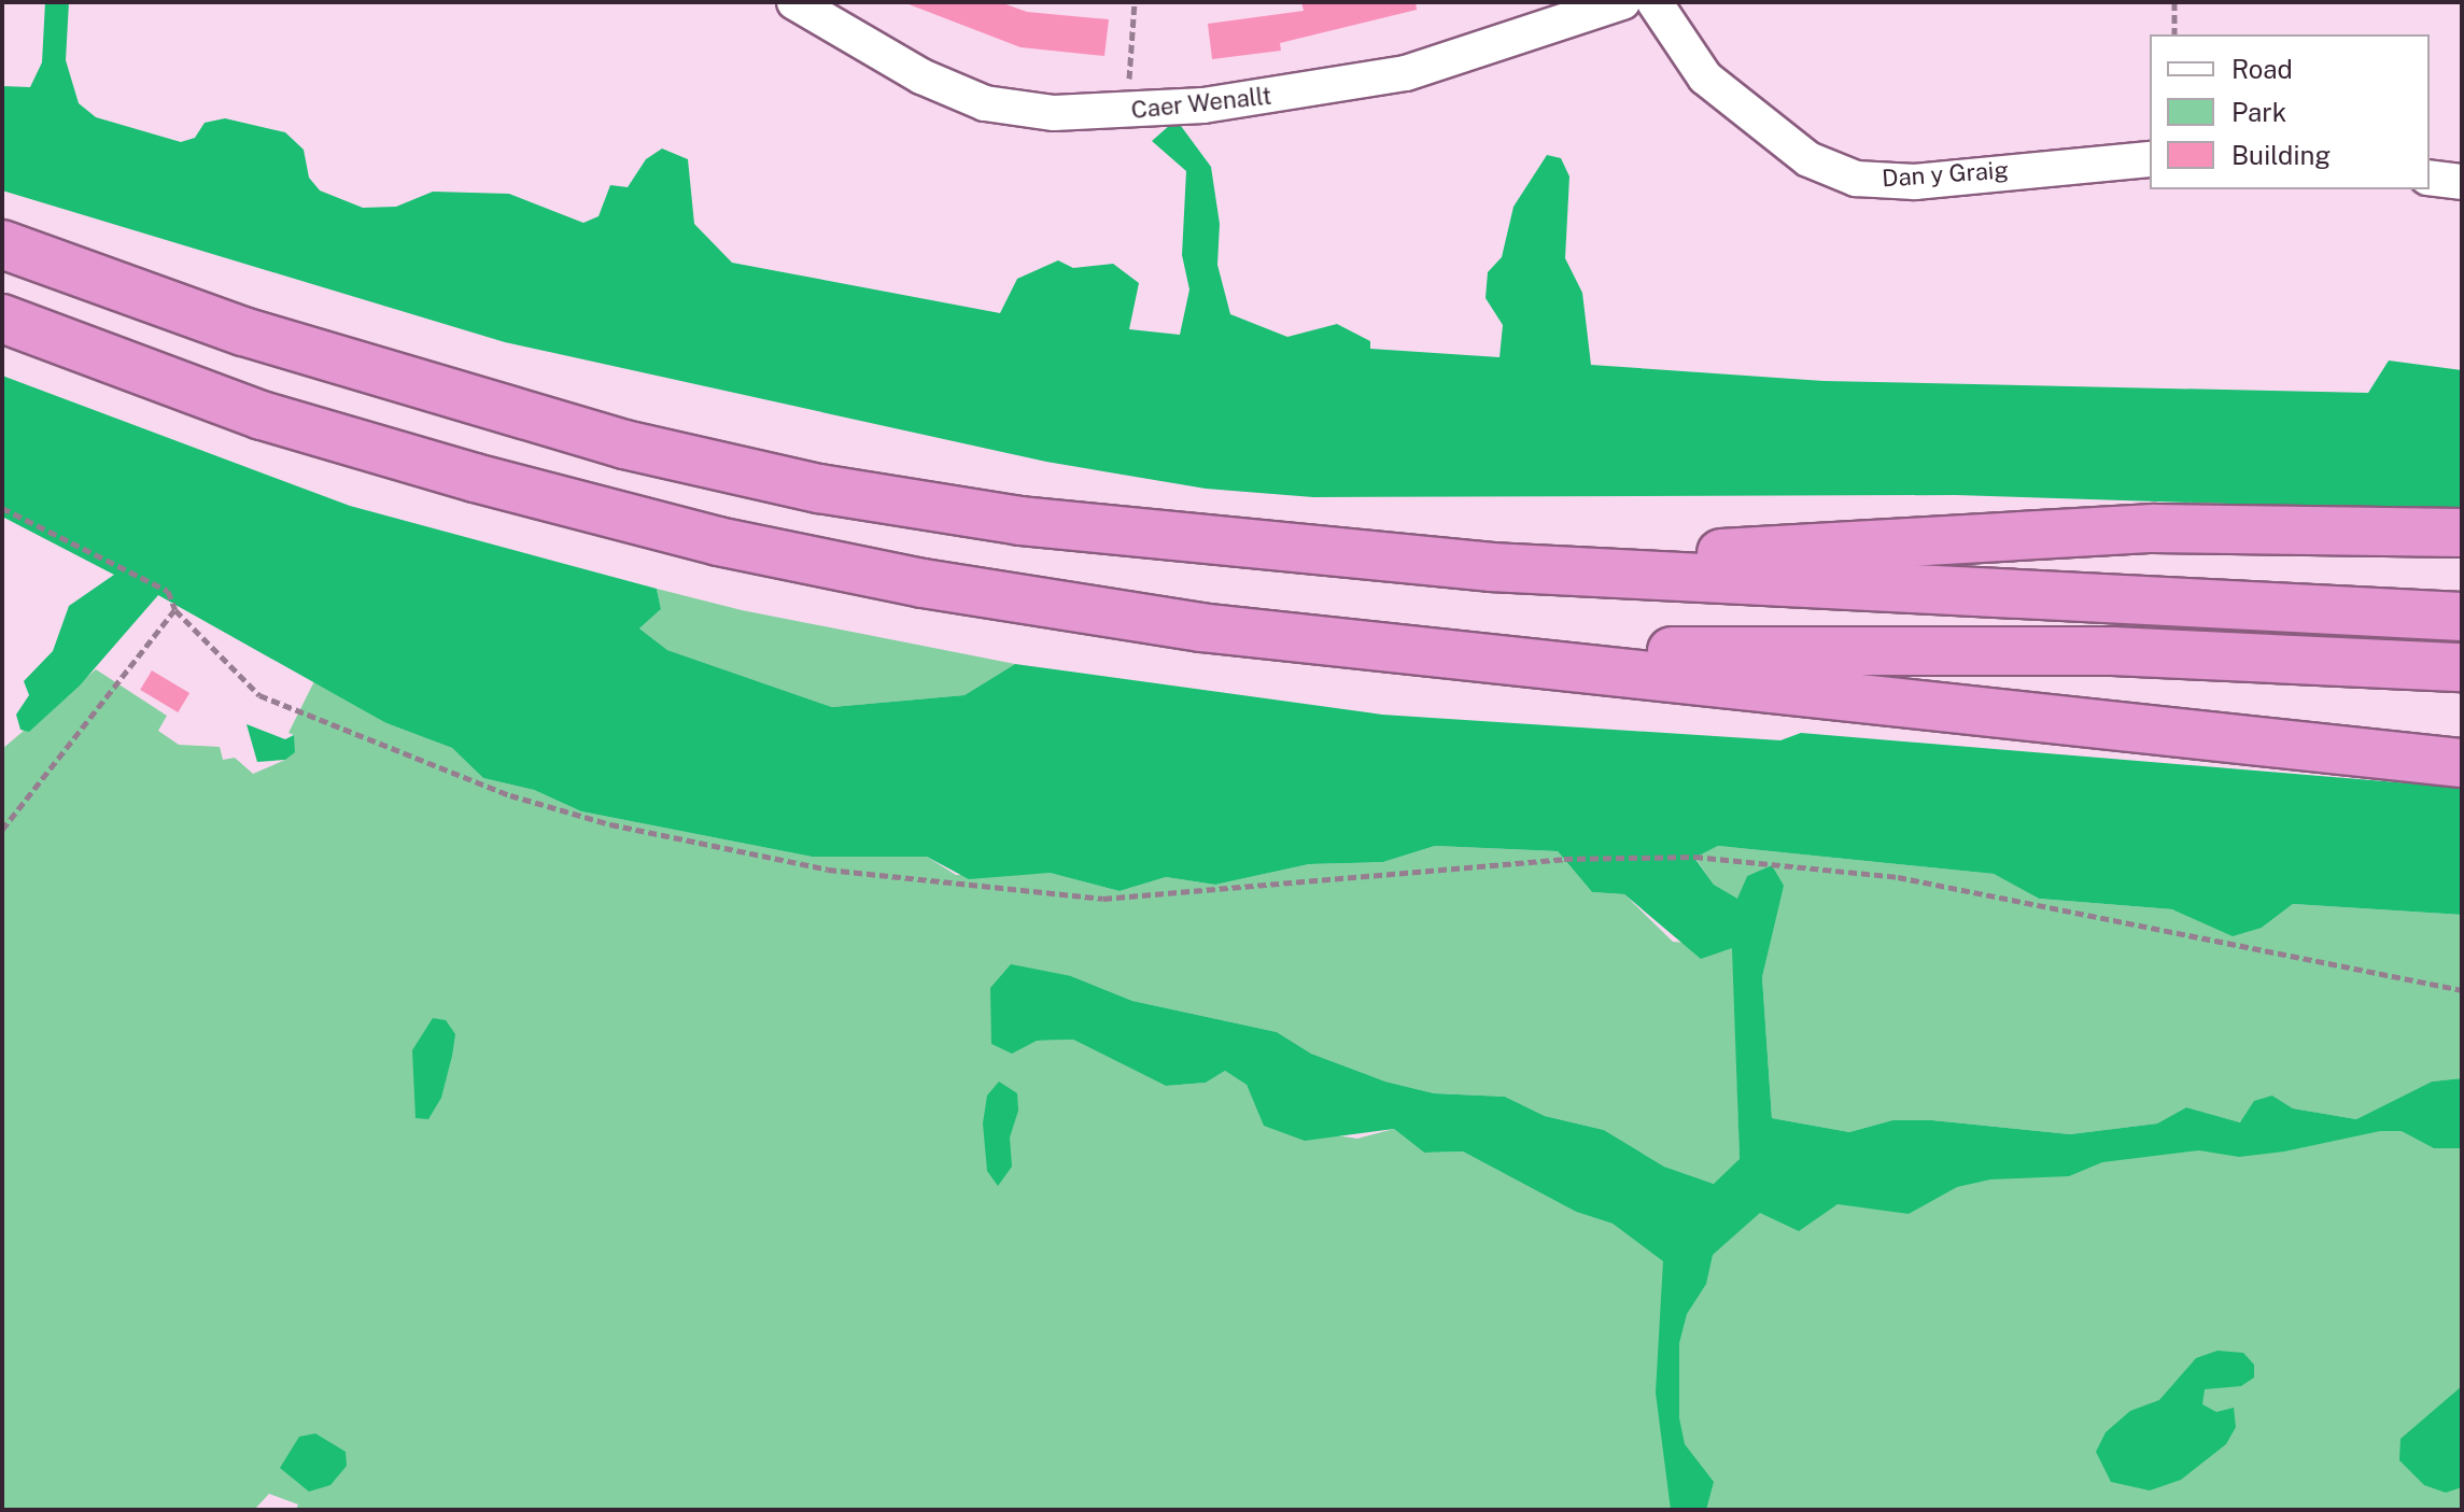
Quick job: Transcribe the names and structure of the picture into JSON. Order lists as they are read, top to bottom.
{
  "streets": {
    "street": ["Caer Wenallt", "Dan y Graig"]
  },
  "legend": ["Road", "Park", "Building"]
}
